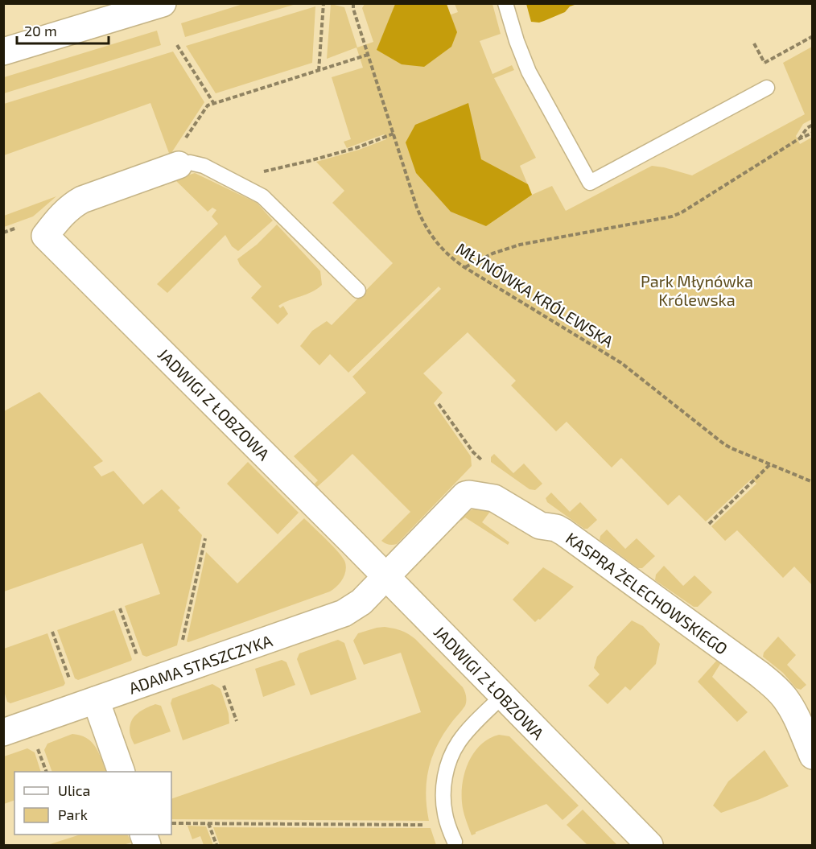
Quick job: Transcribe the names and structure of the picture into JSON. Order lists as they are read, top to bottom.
{
  "streets": {
    "street": ["JADWIGI Z ŁOBZOWA", "KASPRA ŻELECHOWSKIEGO", "ADAMA STASZCZYKA"],
    "path": ["MŁYNÓWKA KRÓLEWSKA"]
  },
  "crossings": [
    ["JADWIGI Z ŁOBZOWA", "KASPRA ŻELECHOWSKIEGO"],
    ["JADWIGI Z ŁOBZOWA", "ADAMA STASZCZYKA"],
    ["KASPRA ŻELECHOWSKIEGO", "ADAMA STASZCZYKA"]
  ],
  "parks": ["Park Młynówka Królewska"],
  "legend": ["Ulica", "Park"],
  "scale_bar": "20 m"
}
